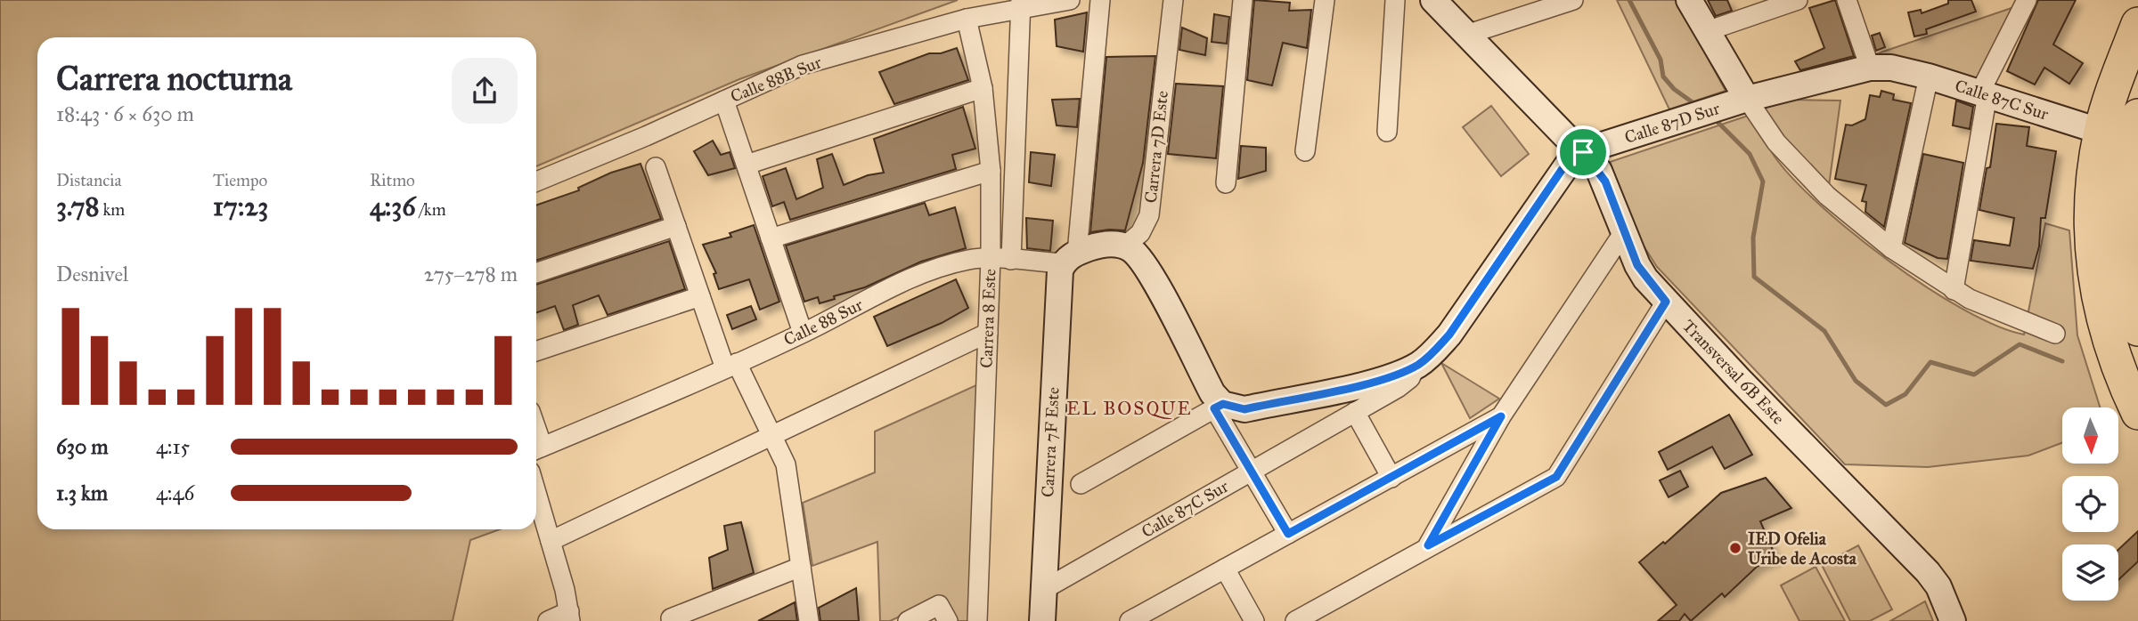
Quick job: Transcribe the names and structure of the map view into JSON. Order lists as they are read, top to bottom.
{
  "streets": {
    "street": [
      "Calle 88B Sur",
      "Calle 87C Sur",
      "Calle 87D Sur",
      "Carrera 7D Este",
      "Carrera 8 Este",
      "Calle 88 Sur",
      "Transversal 6B Este",
      "Carrera 7F Este"
    ]
  },
  "crossings": [
    ["Calle 88B Sur", "Carrera 8 Este"],
    ["Calle 87C Sur", "Calle 87D Sur"],
    ["Calle 87C Sur", "Carrera 7F Este"],
    ["Calle 87D Sur", "Transversal 6B Este"],
    ["Carrera 7D Este", "Calle 88 Sur"],
    ["Carrera 8 Este", "Calle 88 Sur"],
    ["Calle 88 Sur", "Carrera 7F Este"]
  ],
  "districts": ["EL BOSQUE"],
  "places": ["IED Ofelia Uribe de Acosta"],
  "north": "bottom",
  "page": {
    "heading": ["Carrera nocturna", "18:43 · 6 × 630 m"],
    "stats": [
      ["Distancia", "3.78 km"],
      ["Tiempo", "17:23"],
      ["Ritmo", "4:36 /km"]
    ],
    "chart": ["Desnivel", "275–278 m"],
    "list": [
      {
        "name": "630 m",
        "note": "4:15"
      },
      {
        "name": "1.3 km",
        "note": "4:46"
      }
    ]
  }
}
